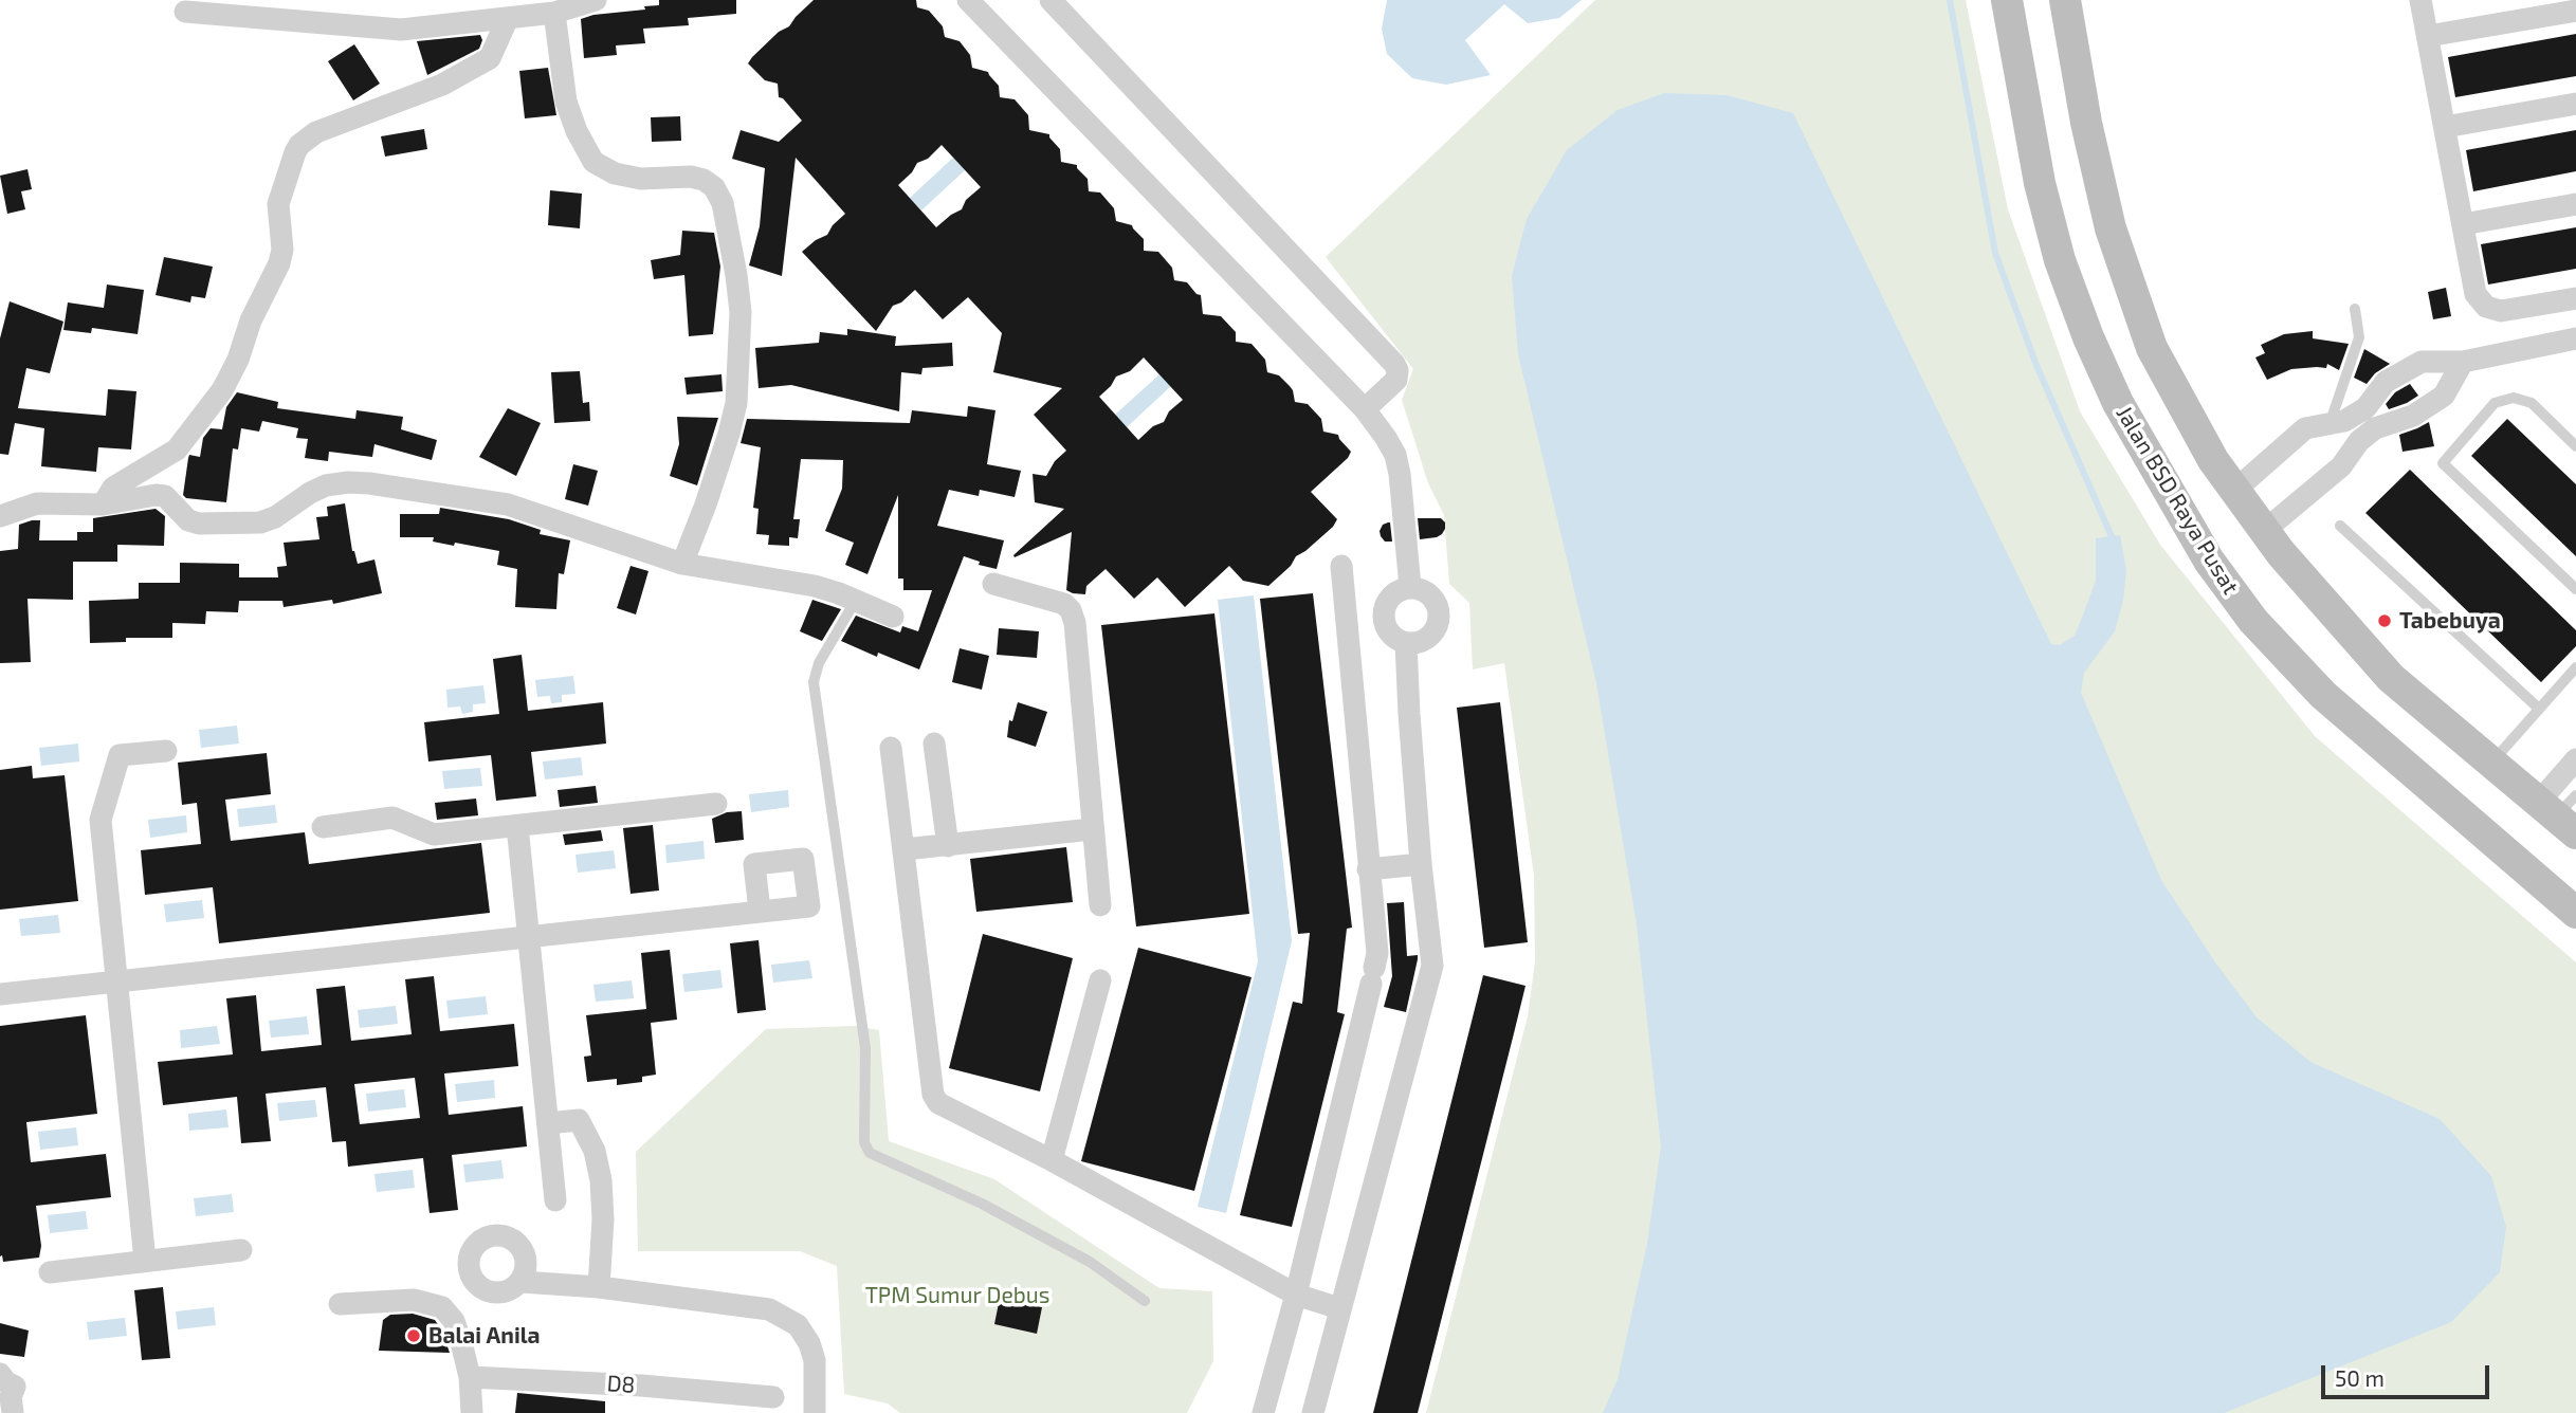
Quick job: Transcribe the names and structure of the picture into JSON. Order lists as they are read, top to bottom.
{
  "streets": {
    "main road": ["Jalan BSD Raya Pusat"],
    "street": ["D8"]
  },
  "parks": ["TPM Sumur Debus"],
  "places": ["Tabebuya", "Balai Anila"],
  "scale_bar": "50 m"
}
